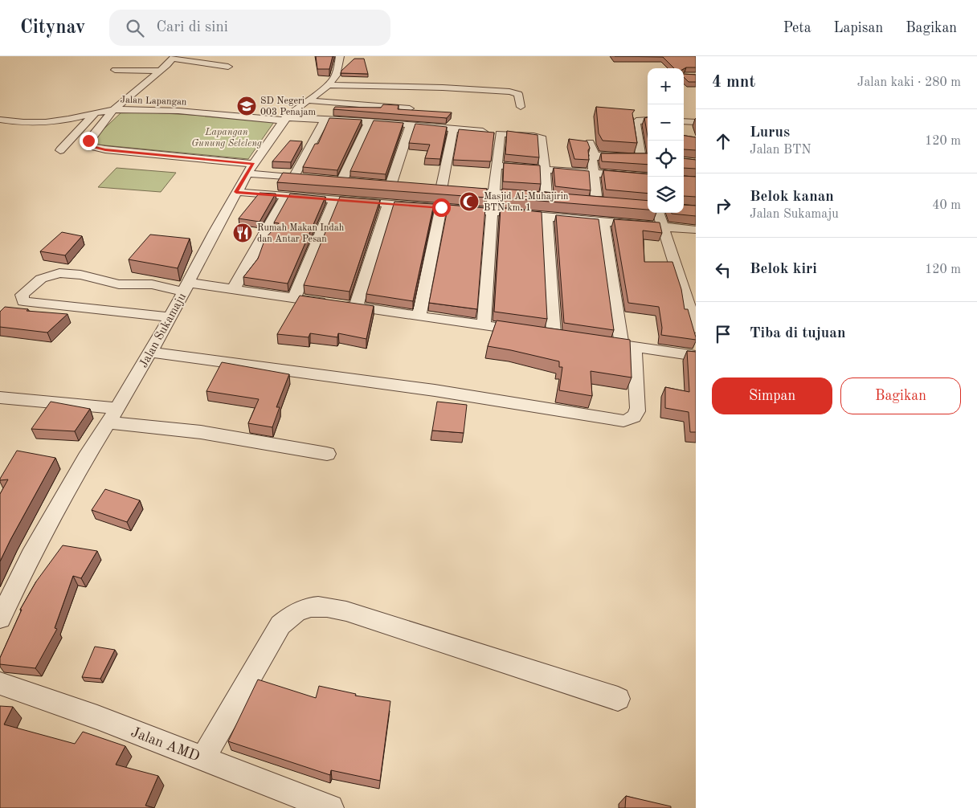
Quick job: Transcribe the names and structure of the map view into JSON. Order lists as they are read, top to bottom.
{
  "streets": {
    "street": ["Jalan Lapangan", "Jalan Sukamaju", "Jalan AMD"]
  },
  "crossings": [
    ["Jalan Lapangan", "Jalan Sukamaju"]
  ],
  "parks": ["Lapangan Gunung Seteleng"],
  "places": {
    "school or university": ["SD Negeri 003 Penajam"],
    "mosque": ["Masjid Al-Muhajirin BTN km. 1"],
    "restaurant": ["Rumah Makan Indah dan Antar Pesan"]
  },
  "page": {
    "header": "Citynav",
    "search": "Cari di sini",
    "nav": ["Peta", "Lapisan", "Bagikan"],
    "heading": ["4 mnt", "Jalan kaki · 280 m"],
    "map_buttons": ["+", "−"],
    "list": [
      ["Lurus", "Jalan BTN", "120 m"],
      ["Belok kanan", "Jalan Sukamaju", "40 m"],
      ["Belok kiri", "120 m"],
      "Tiba di tujuan"
    ],
    "buttons": ["Simpan", "Bagikan"]
  }
}
